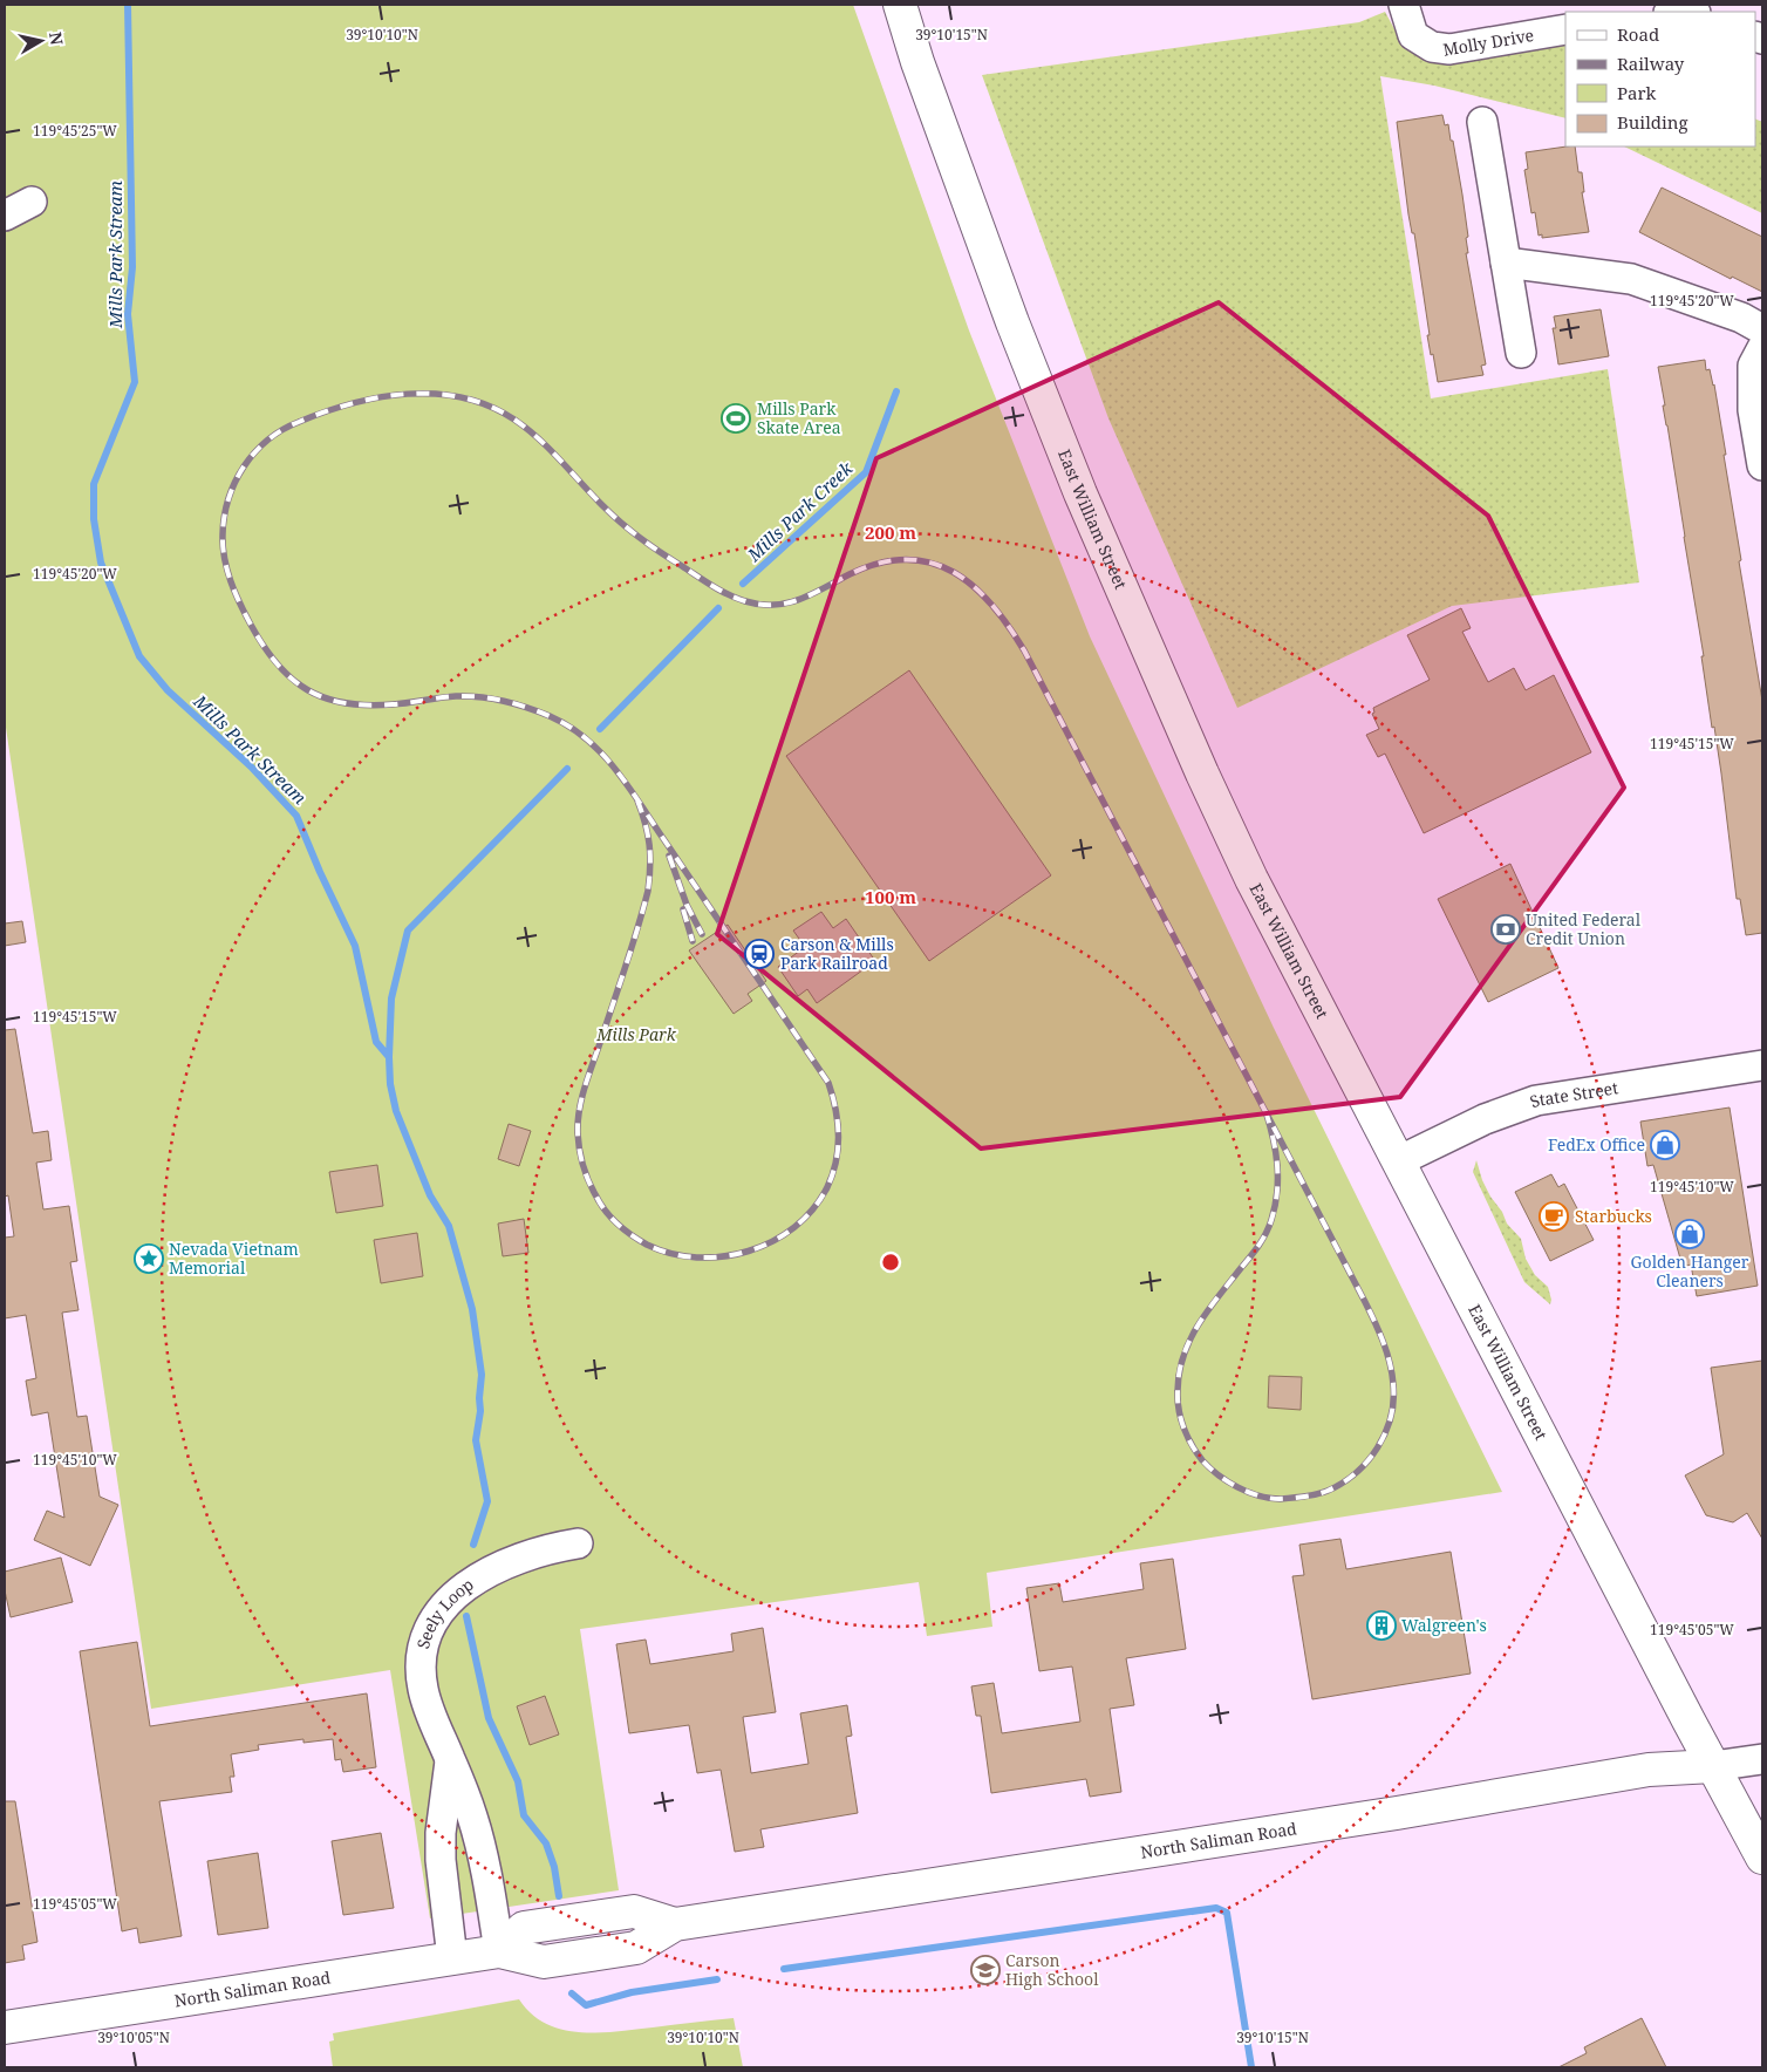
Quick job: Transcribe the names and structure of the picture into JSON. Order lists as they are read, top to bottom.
{
  "streets": {
    "main road": ["East William Street", "North Saliman Road"],
    "street": ["Molly Drive", "State Street", "Seely Loop"]
  },
  "crossings": [
    ["East William Street", "State Street"],
    ["East William Street", "North Saliman Road"],
    ["Seely Loop", "North Saliman Road"]
  ],
  "water": ["Mills Park Stream", "Mills Park Creek"],
  "parks": ["Mills Park"],
  "places": {
    "sports": ["Mills Park Skate Area"],
    "bank": ["United Federal Credit Union"],
    "station": ["Carson & Mills Park Railroad"],
    "shop": ["FedEx Office", "Golden Hanger Cleaners"],
    "cafe": ["Starbucks"],
    "place": ["Nevada Vietnam Memorial"],
    "building": ["Walgreen's"],
    "school or university": ["Carson High School"]
  },
  "legend": [
    "Road",
    "Railway",
    "Park",
    "Building"
  ],
  "north": "right",
  "coordinates": [
    "39°10'15\"N",
    "39°10'10\"N",
    "119°45'25\"W",
    "119°45'20\"W",
    "119°45'15\"W",
    "119°45'10\"W",
    "119°45'05\"W",
    "39°10'05\"N"
  ],
  "rings": ["200 m", "100 m"]
}
